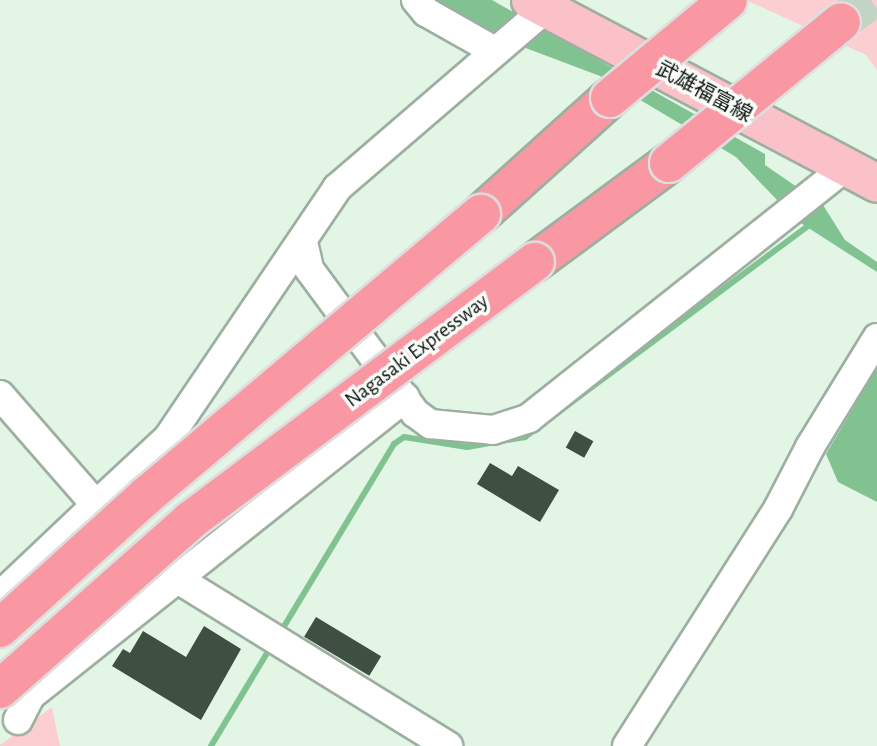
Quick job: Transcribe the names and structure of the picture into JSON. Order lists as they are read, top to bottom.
{
  "streets": {
    "highway": ["Nagasaki Expressway"],
    "main road": ["武雄福富線"]
  }
}
